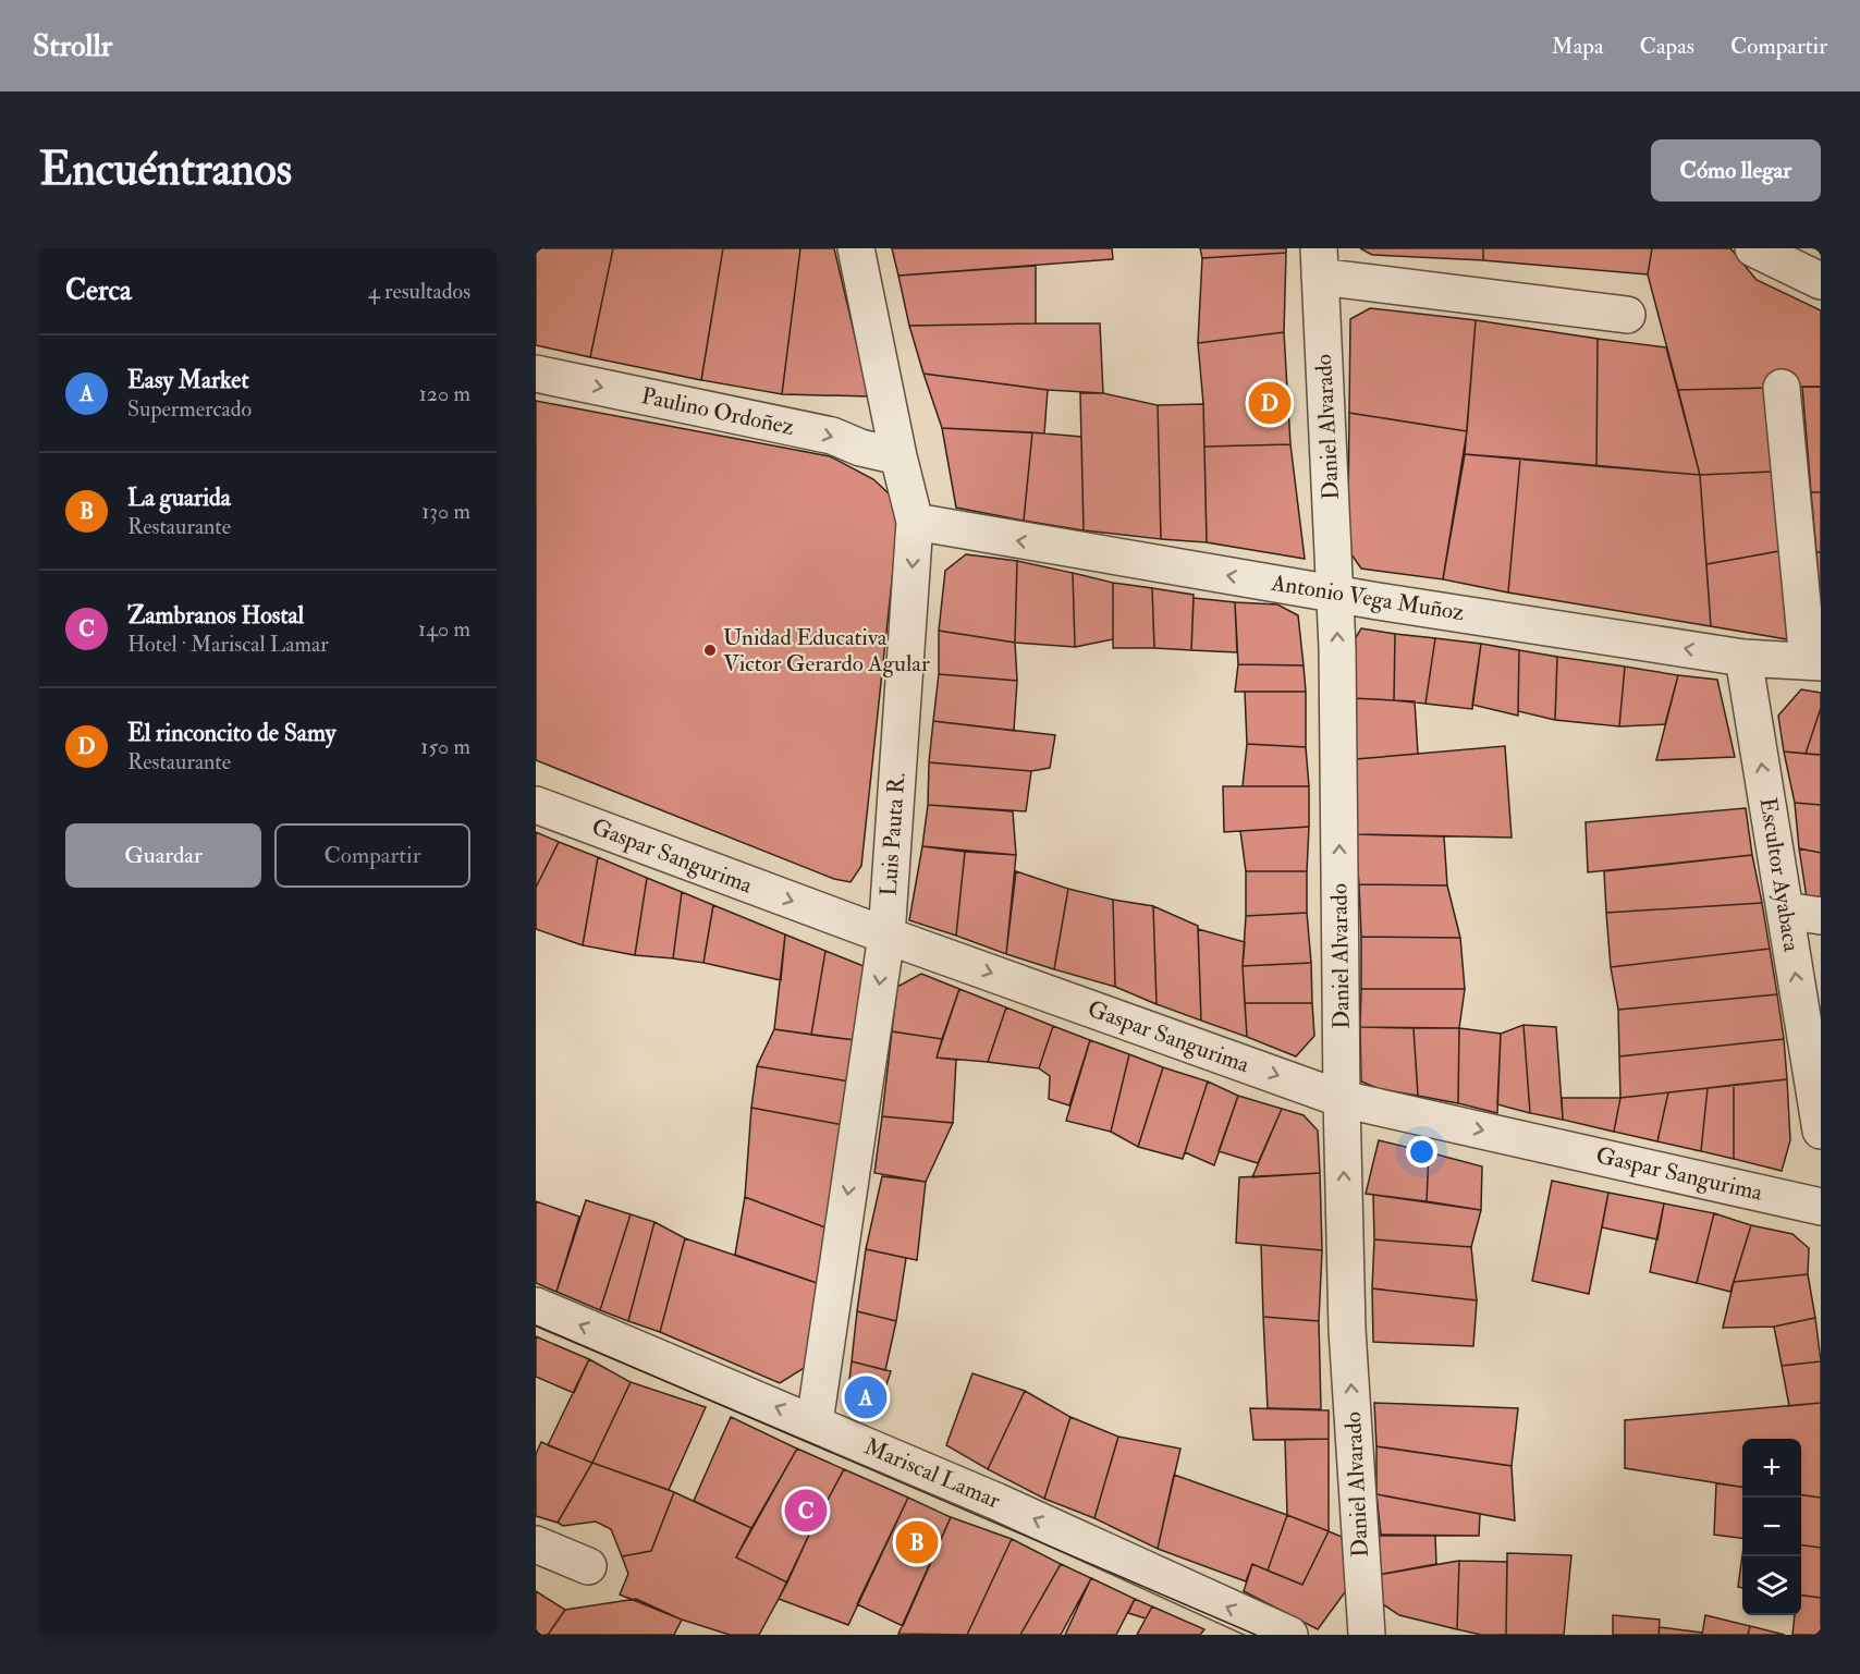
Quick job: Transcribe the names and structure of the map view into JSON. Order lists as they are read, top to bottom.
{
  "streets": {
    "street": [
      "Paulino Ordoñez",
      "Daniel Alvarado",
      "Antonio Vega Muñoz",
      "Luis Pauta R.",
      "Gaspar Sangurima",
      "Escultor Ayabaca",
      "Mariscal Lamar"
    ]
  },
  "crossings": [
    ["Paulino Ordoñez", "Luis Pauta R."],
    ["Daniel Alvarado", "Antonio Vega Muñoz"],
    ["Daniel Alvarado", "Gaspar Sangurima"],
    ["Antonio Vega Muñoz", "Luis Pauta R."],
    ["Antonio Vega Muñoz", "Escultor Ayabaca"],
    ["Luis Pauta R.", "Gaspar Sangurima"],
    ["Luis Pauta R.", "Mariscal Lamar"]
  ],
  "one_way": [
    "Paulino Ordoñez",
    "Daniel Alvarado",
    "Antonio Vega Muñoz",
    "Luis Pauta R.",
    "Gaspar Sangurima",
    "Escultor Ayabaca",
    "Mariscal Lamar"
  ],
  "places": ["Unidad Educativa Victor Gerardo Agular"],
  "page": {
    "header": "Strollr",
    "nav": ["Mapa", "Capas", "Compartir"],
    "buttons": [
      "Cómo llegar",
      ["Guardar", "Compartir"]
    ],
    "title": "Encuéntranos",
    "heading": ["Cerca", "4 resultados"],
    "list": [
      {
        "mark": "A",
        "name": "Easy Market",
        "note": "Supermercado",
        "value": "120 m"
      },
      {
        "mark": "B",
        "name": "La guarida",
        "note": "Restaurante",
        "value": "130 m"
      },
      {
        "mark": "C",
        "name": "Zambranos Hostal",
        "note": "Hotel · Mariscal Lamar",
        "value": "140 m"
      },
      {
        "mark": "D",
        "name": "El rinconcito de Samy",
        "note": "Restaurante",
        "value": "150 m"
      }
    ],
    "pins": [
      "D",
      "A",
      "C",
      "B"
    ],
    "map_buttons": ["+", "−"]
  }
}
